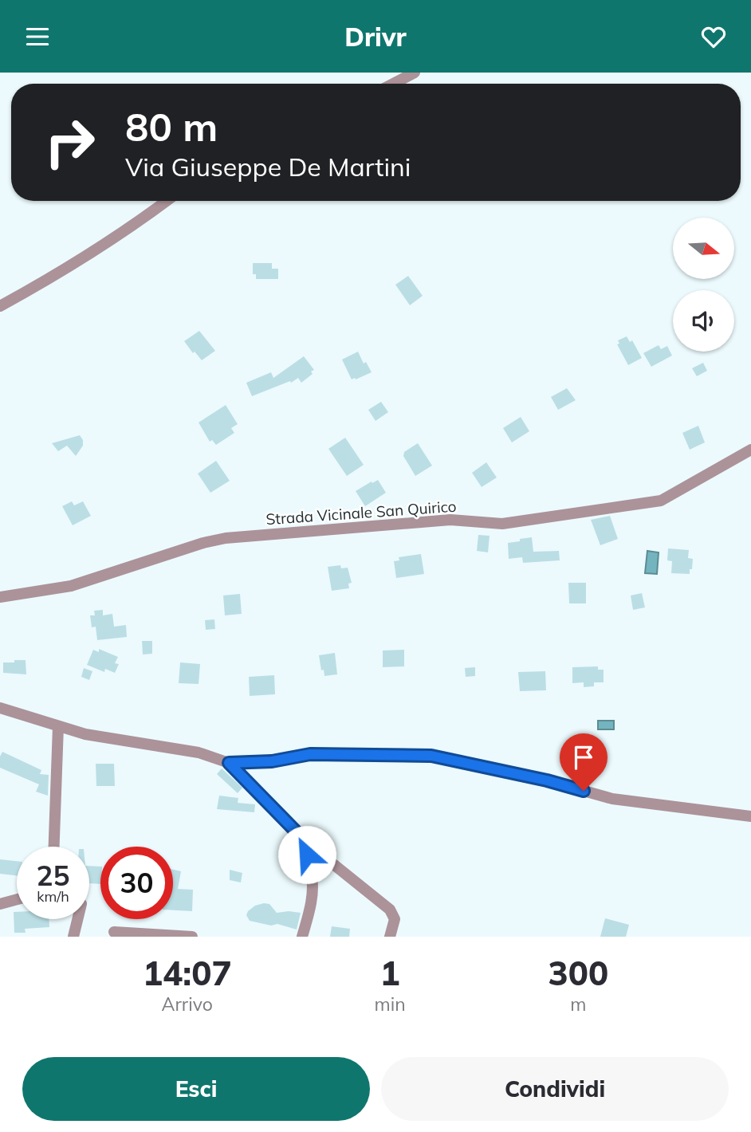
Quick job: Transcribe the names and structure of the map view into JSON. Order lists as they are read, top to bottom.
{
  "streets": {
    "street": ["Strada Vicinale San Quirico"]
  },
  "north": "right",
  "page": {
    "header": "Drivr",
    "turn": ["80 m", "Via Giuseppe De Martini"],
    "speed": "25 km/h",
    "limit": "30",
    "eta": [
      "14:07",
      "Arrivo",
      "1",
      "min",
      "300",
      "m"
    ],
    "buttons": ["Esci", "Condividi"]
  }
}
